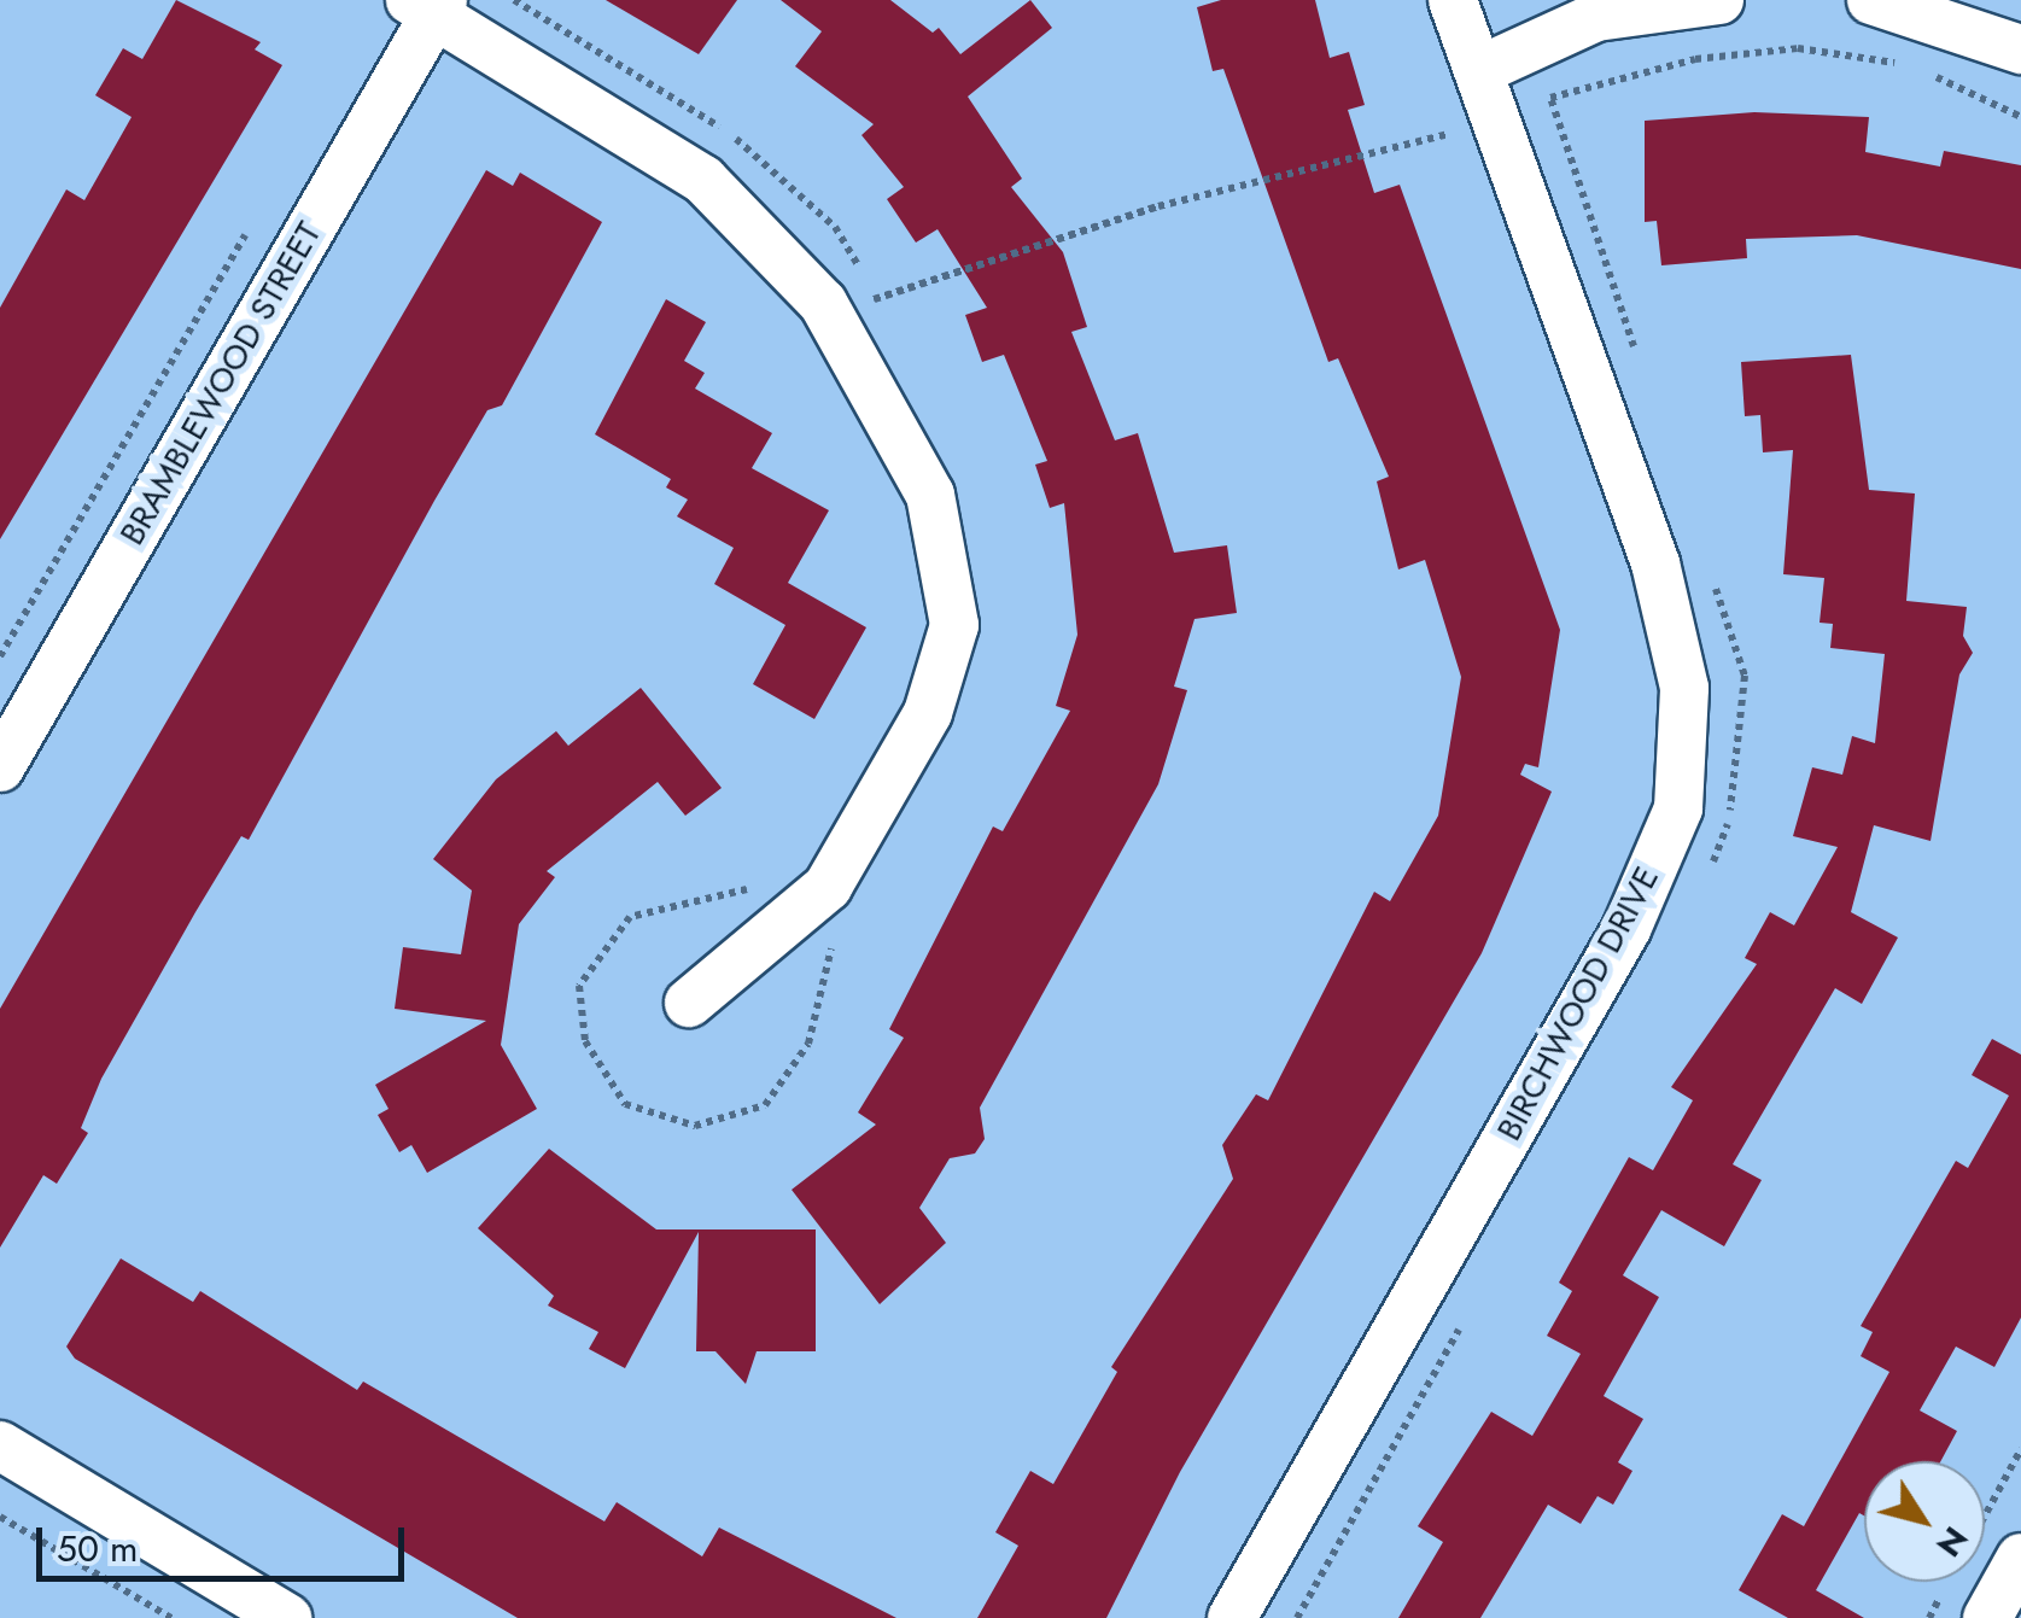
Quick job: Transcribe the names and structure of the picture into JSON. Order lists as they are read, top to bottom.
{
  "streets": {
    "street": ["BRAMBLEWOOD STREET", "BIRCHWOOD DRIVE"]
  },
  "scale_bar": "50 m",
  "north": "bottom right"
}
